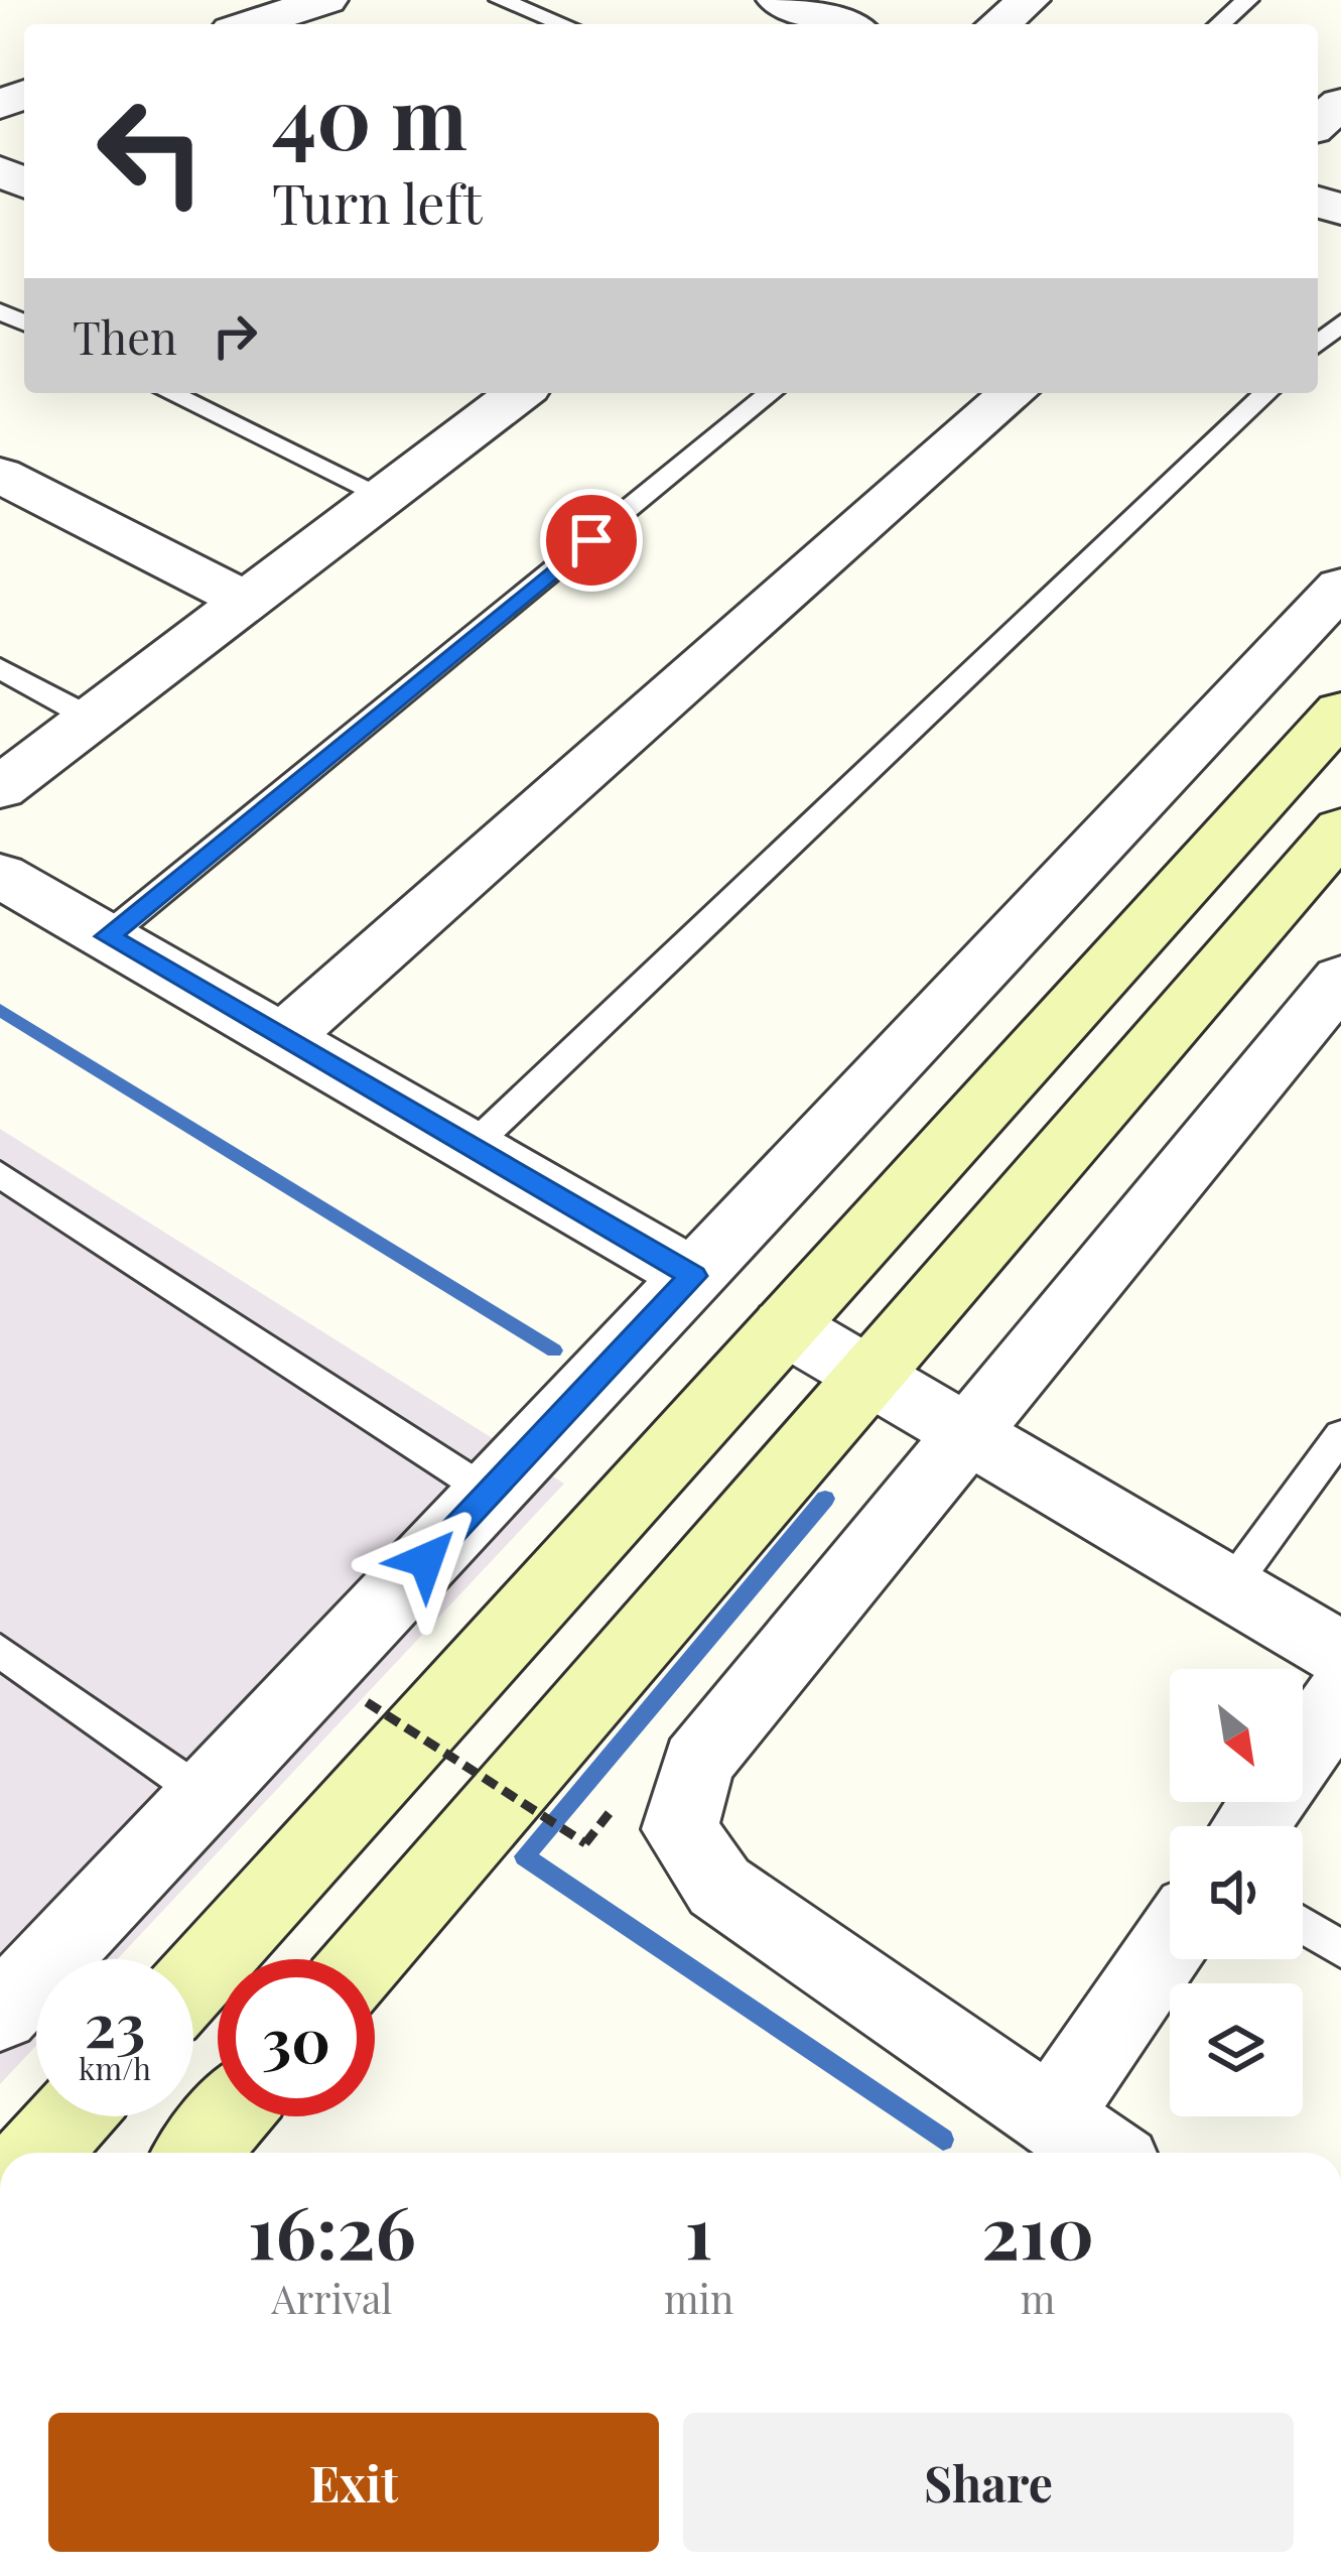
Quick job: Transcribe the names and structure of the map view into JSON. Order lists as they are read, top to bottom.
{
  "north": "bottom right",
  "page": {
    "turn": ["40 m", "Turn left"],
    "then": "Then",
    "speed": "23 km/h",
    "limit": "30",
    "eta": [
      "16:26",
      "Arrival",
      "1",
      "min",
      "210",
      "m"
    ],
    "buttons": ["Exit", "Share"]
  }
}
